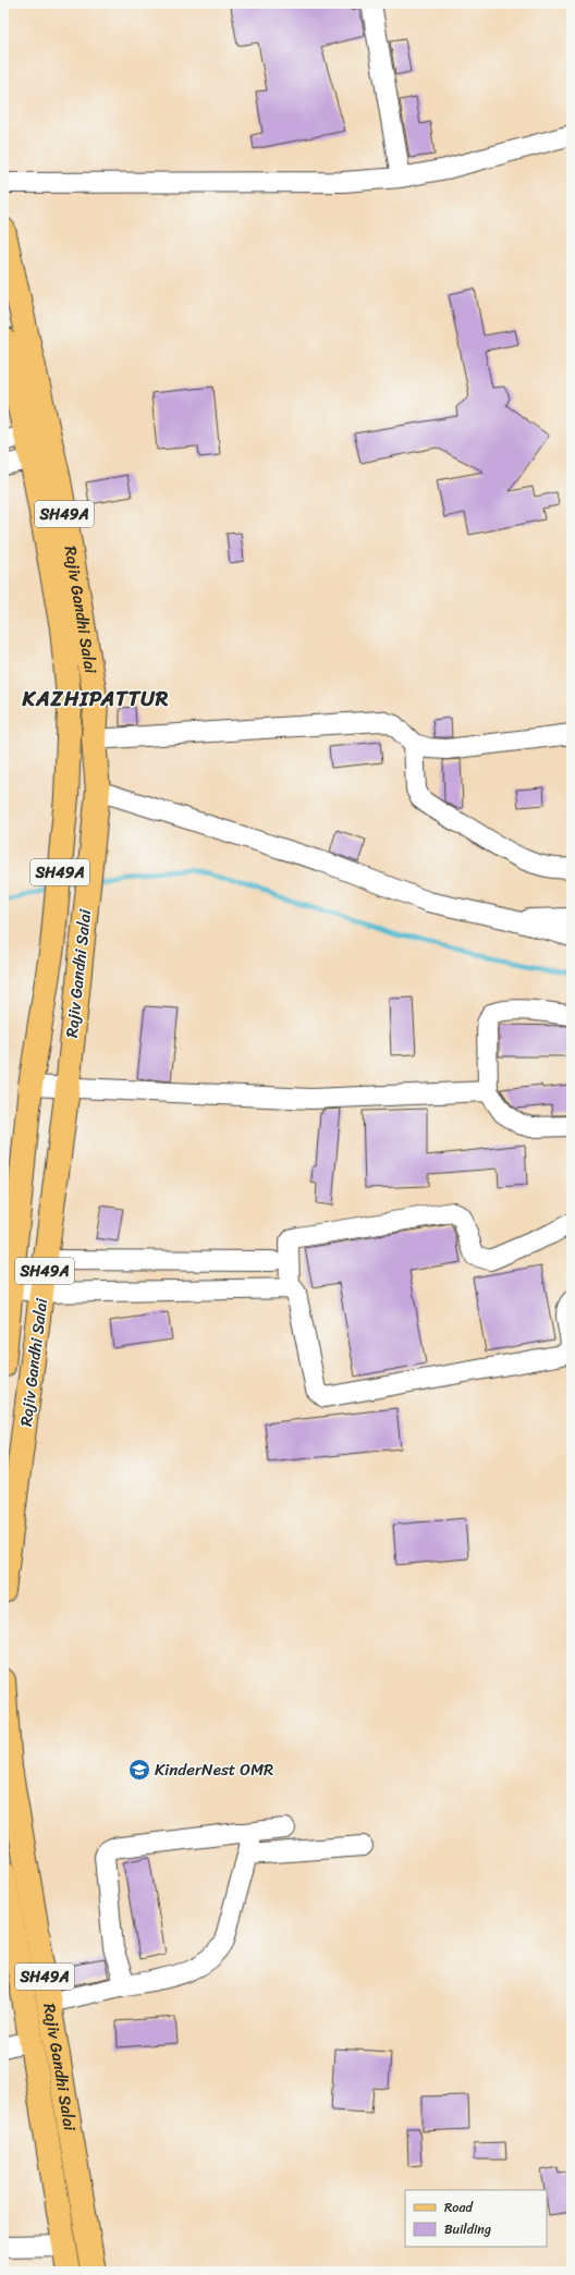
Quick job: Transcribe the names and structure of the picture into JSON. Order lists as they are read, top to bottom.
{
  "streets": {
    "main road": ["SH49A", "Rajiv Gandhi Salai"]
  },
  "districts": ["KAZHIPATTUR"],
  "places": {
    "school or university": ["KinderNest OMR"]
  },
  "legend": ["Road", "Building"]
}
